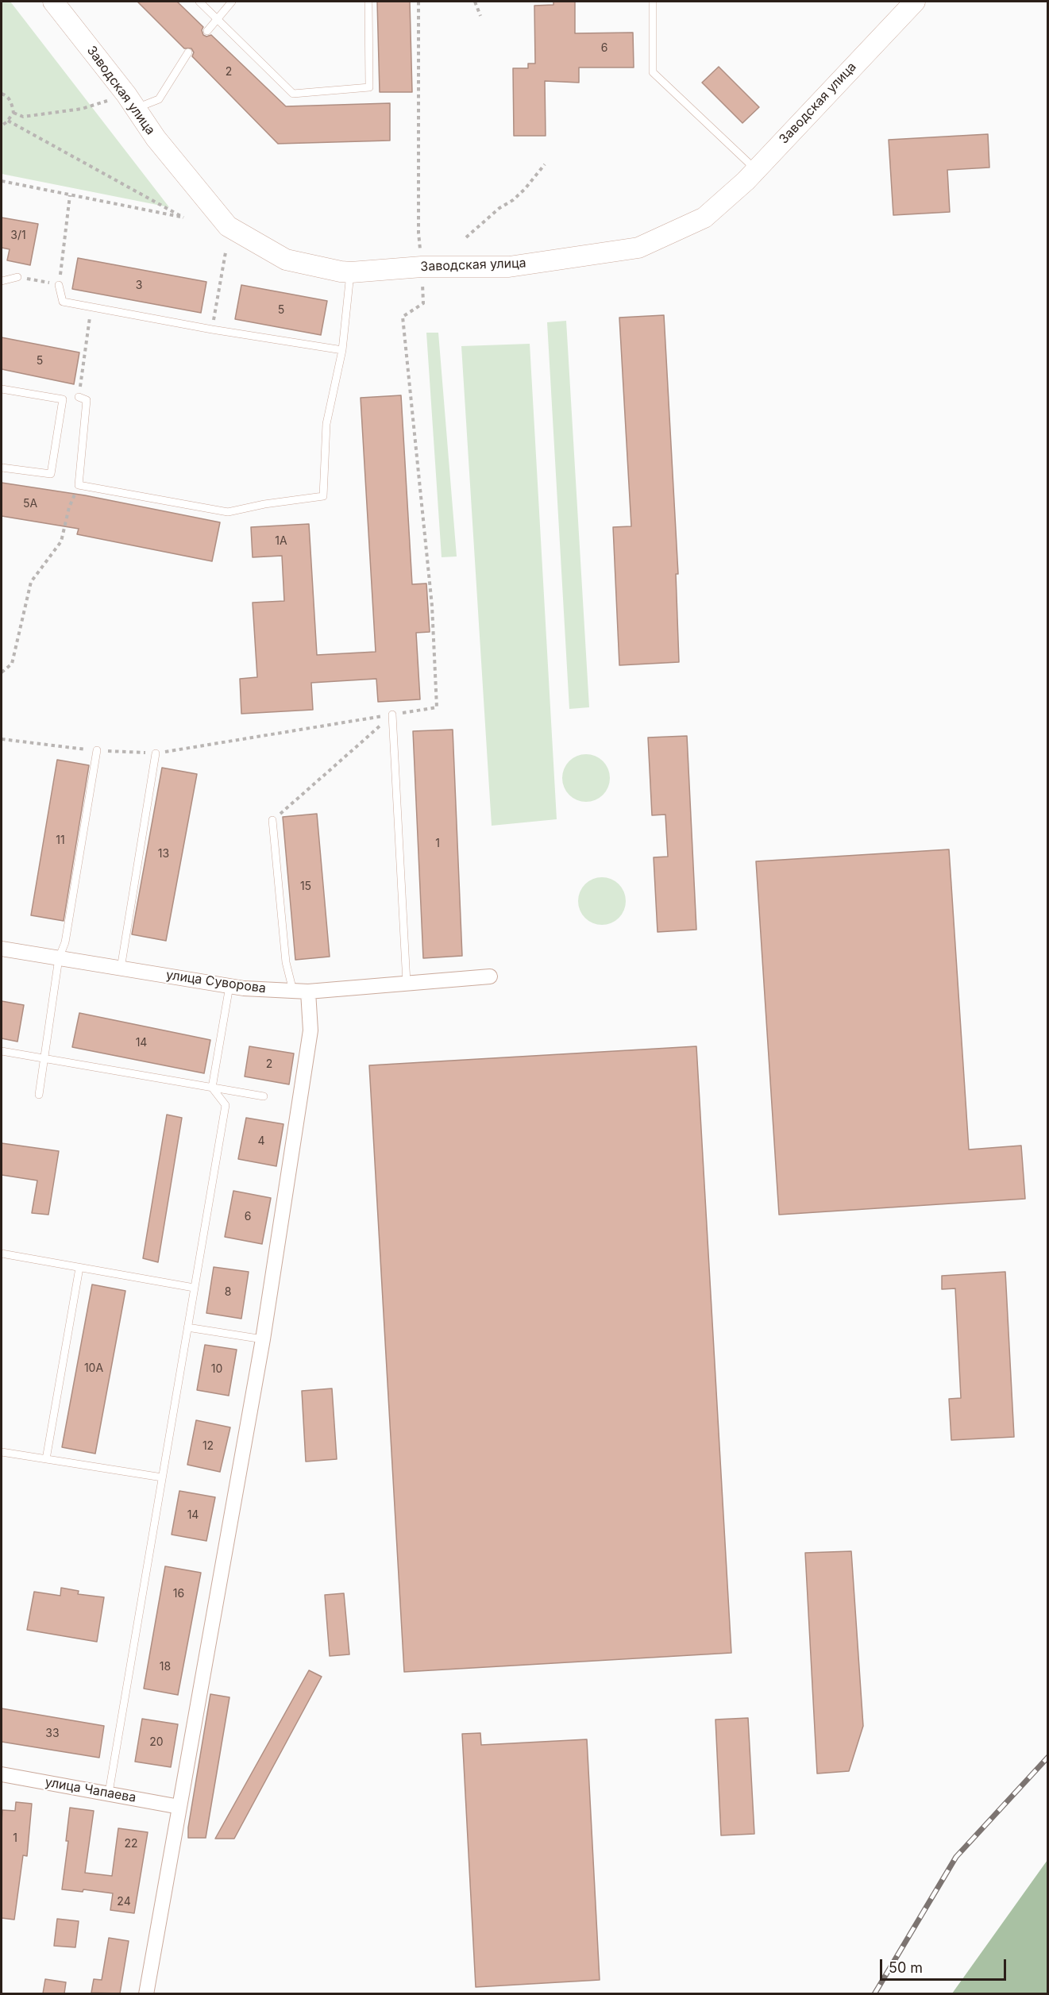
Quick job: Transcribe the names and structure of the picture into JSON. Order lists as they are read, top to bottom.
{
  "streets": {
    "main road": ["Заводская улица"],
    "street": ["улица Суворова", "улица Чапаева"]
  },
  "house_numbers": [
    "6",
    "2",
    "3/1",
    "3",
    "5",
    "5",
    "5А",
    "1А",
    "11",
    "1",
    "13",
    "15",
    "14",
    "2",
    "4",
    "6",
    "8",
    "10А",
    "10",
    "12",
    "14",
    "16",
    "18",
    "33",
    "20",
    "1",
    "22",
    "24"
  ],
  "scale_bar": "50 m"
}
